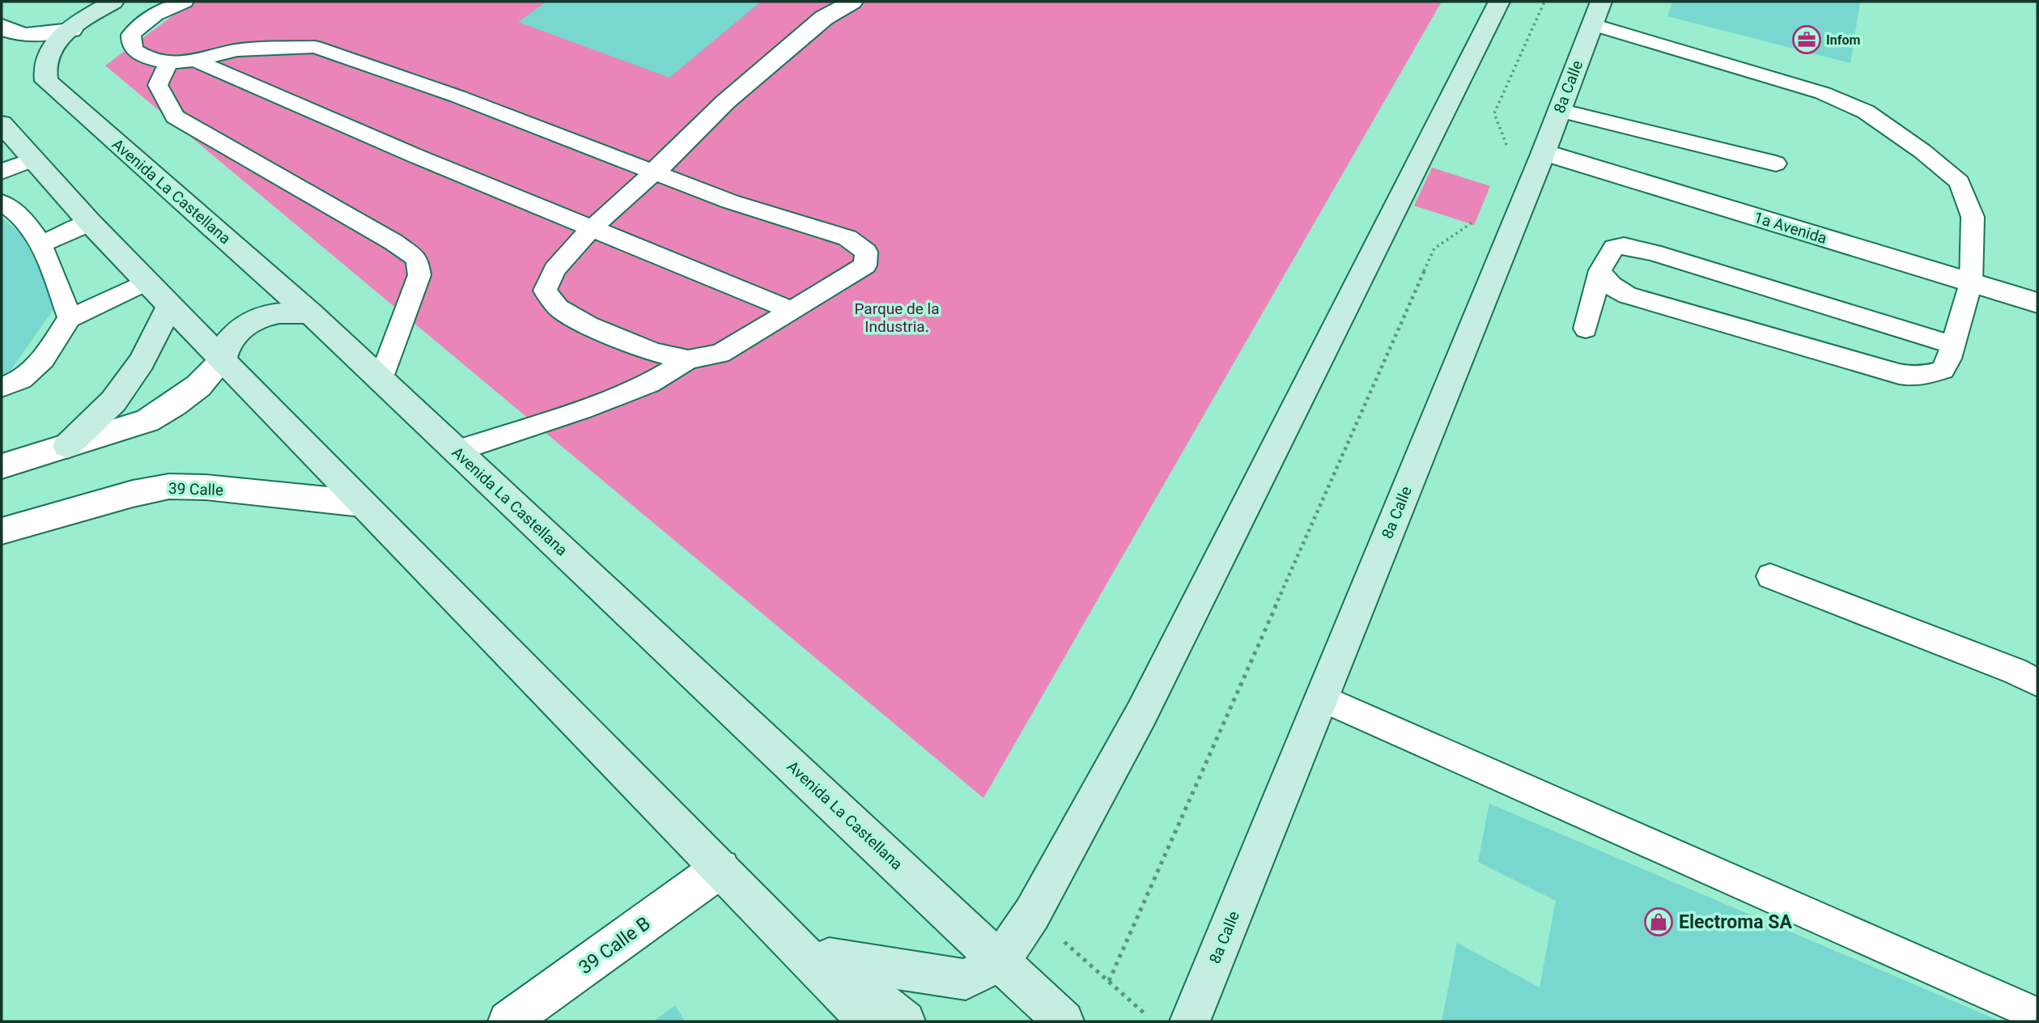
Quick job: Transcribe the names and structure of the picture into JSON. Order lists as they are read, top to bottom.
{
  "streets": {
    "main road": ["8a Calle", "Avenida La Castellana"],
    "street": ["1a Avenida", "39 Calle", "39 Calle B"]
  },
  "crossings": [
    ["8a Calle", "1a Avenida"]
  ],
  "parks": ["Parque de la Industria."],
  "places": {
    "office": ["Infom"],
    "shop": ["Electroma SA"]
  }
}
